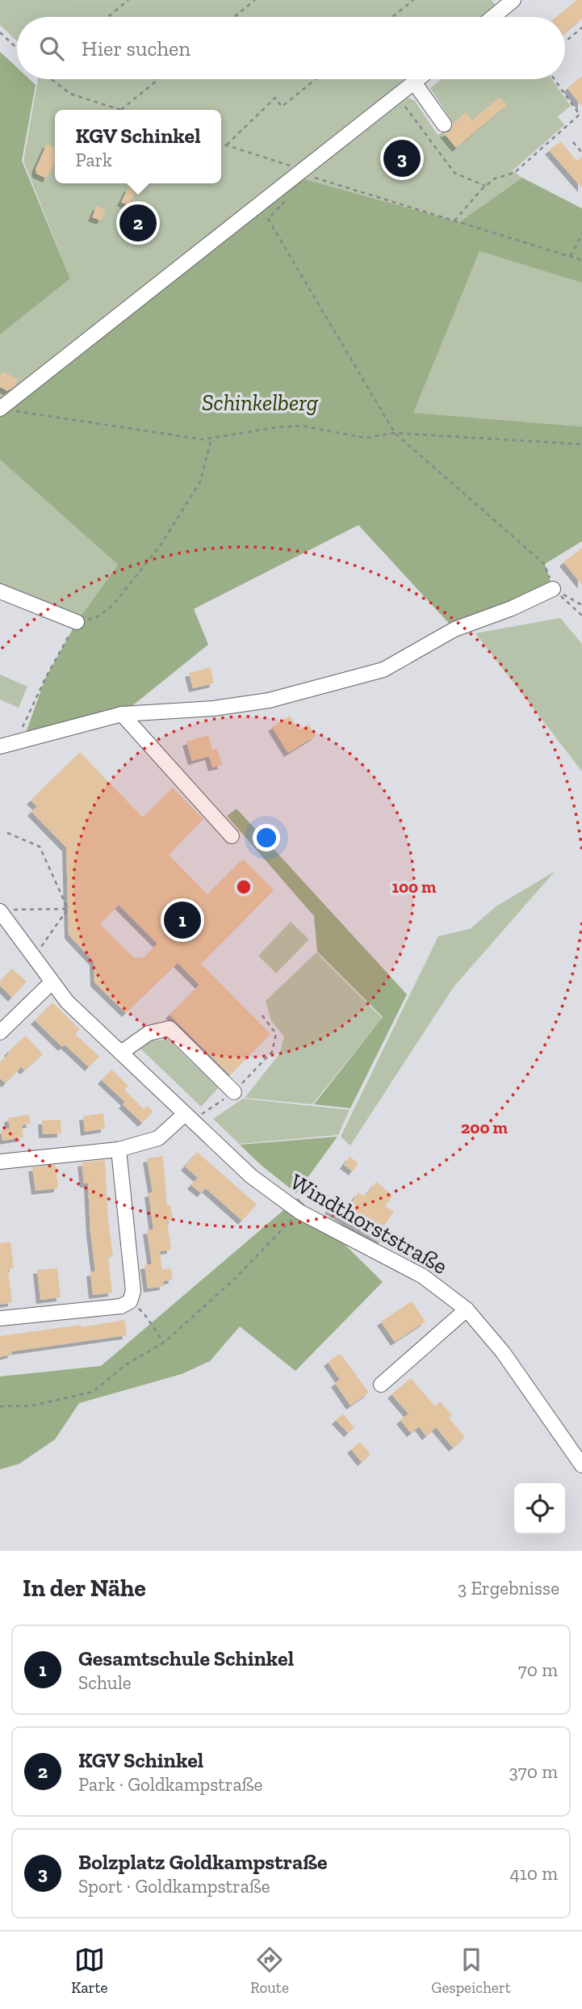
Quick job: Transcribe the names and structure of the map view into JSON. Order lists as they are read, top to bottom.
{
  "streets": {
    "street": ["Windthorststraße"]
  },
  "parks": ["Schinkelberg"],
  "page": {
    "search": "Hier suchen",
    "popup": ["KGV Schinkel", "Park"],
    "pins": ["3", "2", "1"],
    "heading": ["In der Nähe", "3 Ergebnisse"],
    "list": [
      {
        "mark": "1",
        "name": "Gesamtschule Schinkel",
        "note": "Schule",
        "value": "70 m"
      },
      {
        "mark": "2",
        "name": "KGV Schinkel",
        "note": "Park · Goldkampstraße",
        "value": "370 m"
      },
      {
        "mark": "3",
        "name": "Bolzplatz Goldkampstraße",
        "note": "Sport · Goldkampstraße",
        "value": "410 m"
      }
    ],
    "nav": ["Karte", "Route", "Gespeichert"]
  },
  "rings": ["100 m", "200 m"]
}
